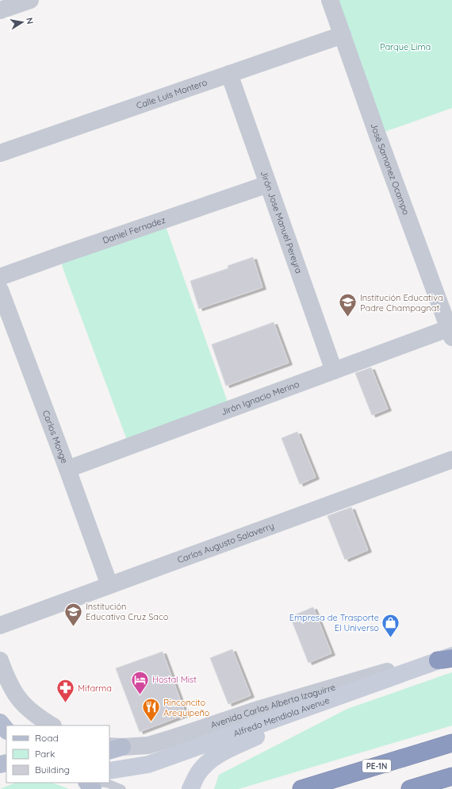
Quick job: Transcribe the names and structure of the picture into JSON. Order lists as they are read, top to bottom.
{
  "streets": {
    "highway": ["PE-1N"],
    "main road": ["Alfredo Mendiola Avenue"],
    "street": [
      "Calle Luis Montero",
      "José Samanez Ocampo",
      "Jirón Jose Manuel Pereyra",
      "Daniel Fernadez",
      "Jirón Ignacio Merino",
      "Carlos Monge",
      "Carlos Augusto Salaverry",
      "Avenida Carlos Alberto Izaguirre"
    ]
  },
  "crossings": [
    ["Calle Luis Montero", "José Samanez Ocampo"],
    ["Calle Luis Montero", "Jirón Jose Manuel Pereyra"],
    ["José Samanez Ocampo", "Jirón Ignacio Merino"],
    ["Jirón Jose Manuel Pereyra", "Daniel Fernadez"],
    ["Jirón Jose Manuel Pereyra", "Jirón Ignacio Merino"],
    ["Jirón Ignacio Merino", "Carlos Monge"],
    ["Carlos Monge", "Carlos Augusto Salaverry"],
    ["Avenida Carlos Alberto Izaguirre", "Alfredo Mendiola Avenue"]
  ],
  "parks": ["Parque Lima"],
  "places": {
    "school or university": ["Institución Educativa Padre Champagnat", "Institución Educativa Cruz Saco"],
    "shop": ["Empresa de Trasporte El Universo"],
    "hotel": ["Hostal Mist"],
    "pharmacy": ["Mifarma"],
    "restaurant": ["Rinconcito Arequipeño"]
  },
  "legend": ["Road", "Park", "Building"],
  "north": "right"
}
